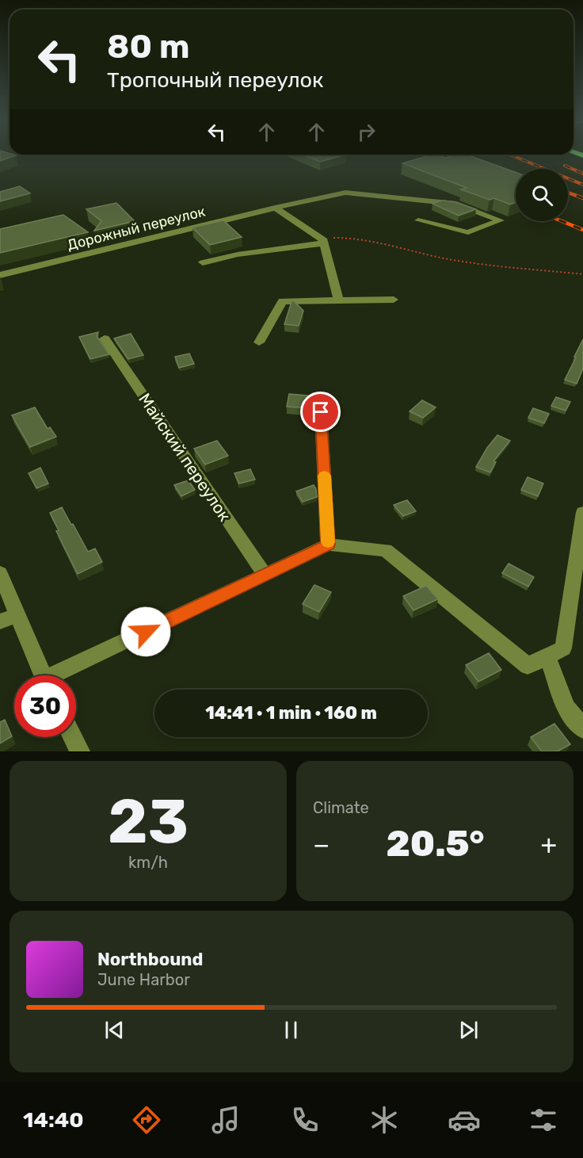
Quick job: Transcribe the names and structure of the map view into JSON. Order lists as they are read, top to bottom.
{
  "streets": {
    "street": ["Дорожный переулок", "Майский переулок"]
  },
  "page": {
    "turn": ["80 m", "Тропочный переулок"],
    "limit": "30",
    "trip": "14:41 · 1 min · 160 m",
    "tile": [
      ["23", "km/h"],
      "Climate"
    ],
    "heat": ["−", "20.5°", "+"],
    "song": ["Northbound", "June Harbor"],
    "tabs": "14:40"
  }
}
